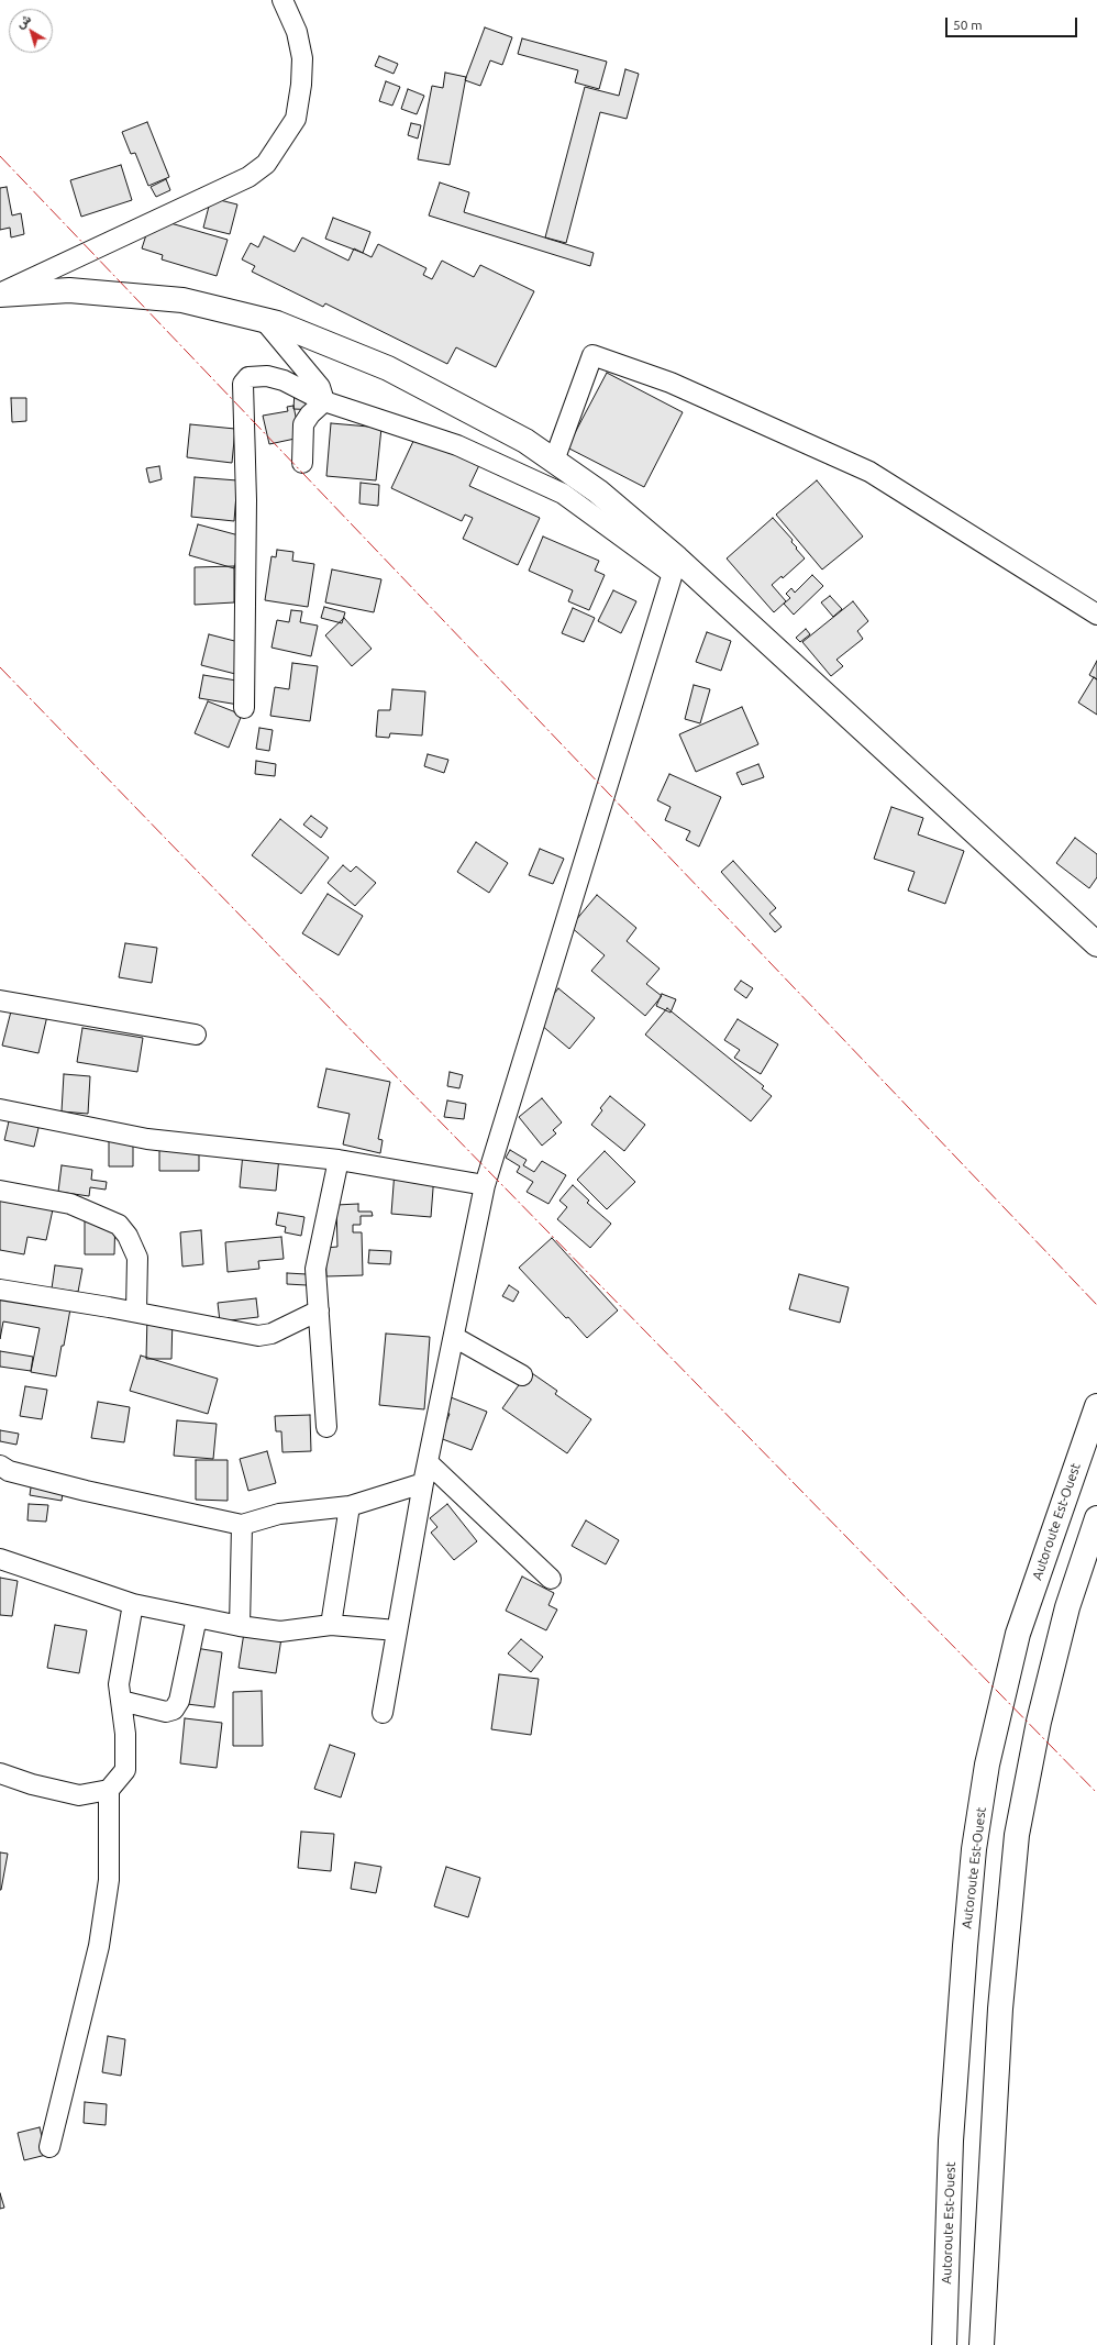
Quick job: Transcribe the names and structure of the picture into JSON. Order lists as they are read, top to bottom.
{
  "streets": {
    "main road": ["Autoroute Est-Ouest"]
  },
  "scale_bar": "50 m",
  "north": "top left"
}
